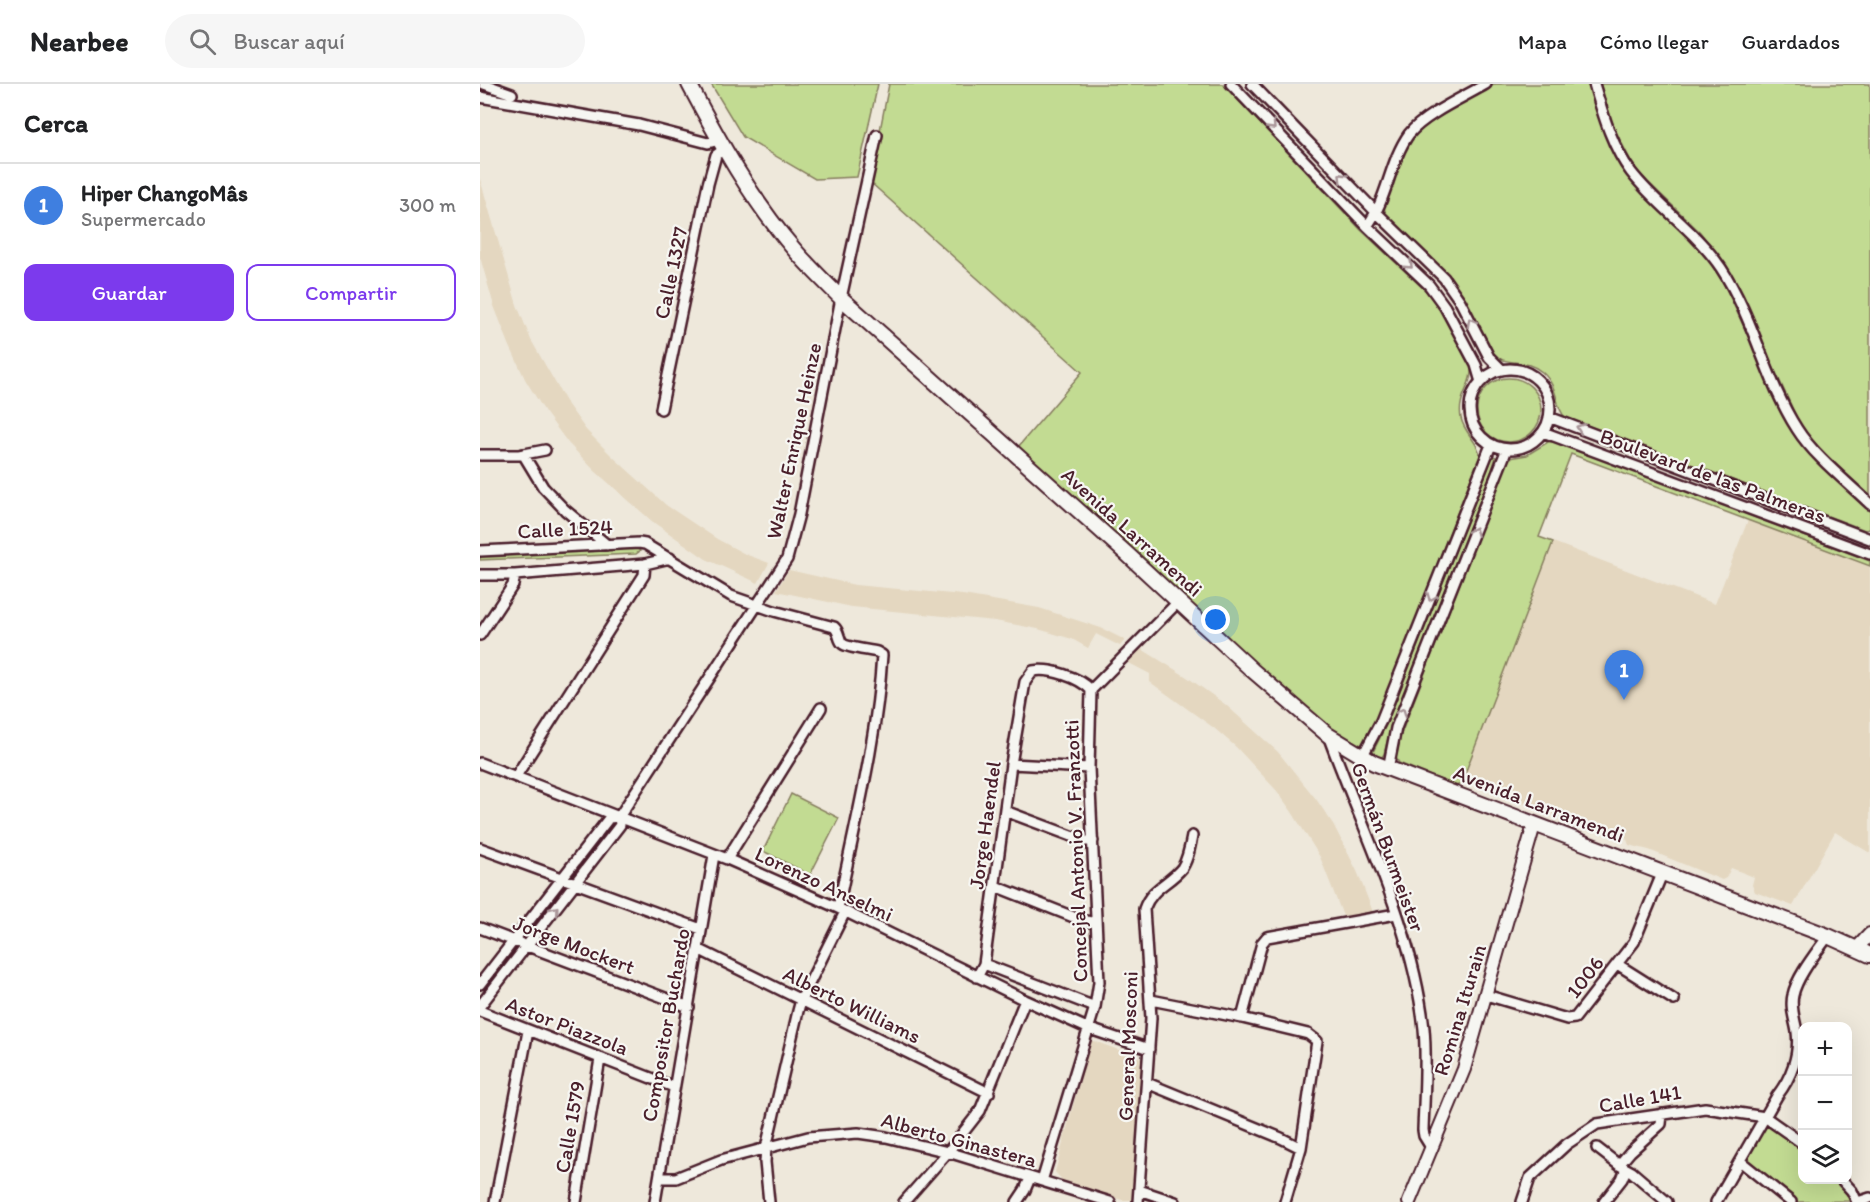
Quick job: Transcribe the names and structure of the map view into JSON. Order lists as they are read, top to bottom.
{
  "streets": {
    "main road": ["Avenida Larramendi"],
    "street": [
      "Calle 1327",
      "Walter Enrique Heinze",
      "Boulevard de las Palmeras",
      "Calle 1524",
      "Jorge Haendel",
      "Germán Burmeister",
      "Concejal Antonio V. Franzotti",
      "Lorenzo Anselmi",
      "Jorge Mockert",
      "1006",
      "Alberto Williams",
      "Romina Iturain",
      "Compositor Buchardo",
      "Astor Piazzola",
      "General Mosconi",
      "Calle 141",
      "Calle 1579",
      "Alberto Ginastera"
    ]
  },
  "crossings": [
    ["Calle 1327", "Avenida Larramendi"],
    ["Walter Enrique Heinze", "Avenida Larramendi"],
    ["Walter Enrique Heinze", "Lorenzo Anselmi"],
    ["Avenida Larramendi", "Germán Burmeister"],
    ["Avenida Larramendi", "1006"],
    ["Avenida Larramendi", "Romina Iturain"],
    ["Jorge Haendel", "Concejal Antonio V. Franzotti"],
    ["Jorge Haendel", "Lorenzo Anselmi"],
    ["Germán Burmeister", "Romina Iturain"],
    ["Concejal Antonio V. Franzotti", "Lorenzo Anselmi"],
    ["Concejal Antonio V. Franzotti", "Alberto Ginastera"],
    ["Lorenzo Anselmi", "Compositor Buchardo"],
    ["Lorenzo Anselmi", "General Mosconi"],
    ["Jorge Mockert", "Compositor Buchardo"],
    ["1006", "Romina Iturain"],
    ["Alberto Williams", "Compositor Buchardo"],
    ["Compositor Buchardo", "Astor Piazzola"],
    ["Compositor Buchardo", "Alberto Ginastera"],
    ["Astor Piazzola", "Calle 1579"]
  ],
  "page": {
    "header": "Nearbee",
    "search": "Buscar aquí",
    "nav": ["Mapa", "Cómo llegar", "Guardados"],
    "heading": "Cerca",
    "list": [
      {
        "mark": "1",
        "name": "Hiper ChangoMâs",
        "note": "Supermercado",
        "value": "300 m"
      }
    ],
    "buttons": ["Guardar", "Compartir"],
    "pins": "1",
    "map_buttons": ["+", "−"]
  }
}
